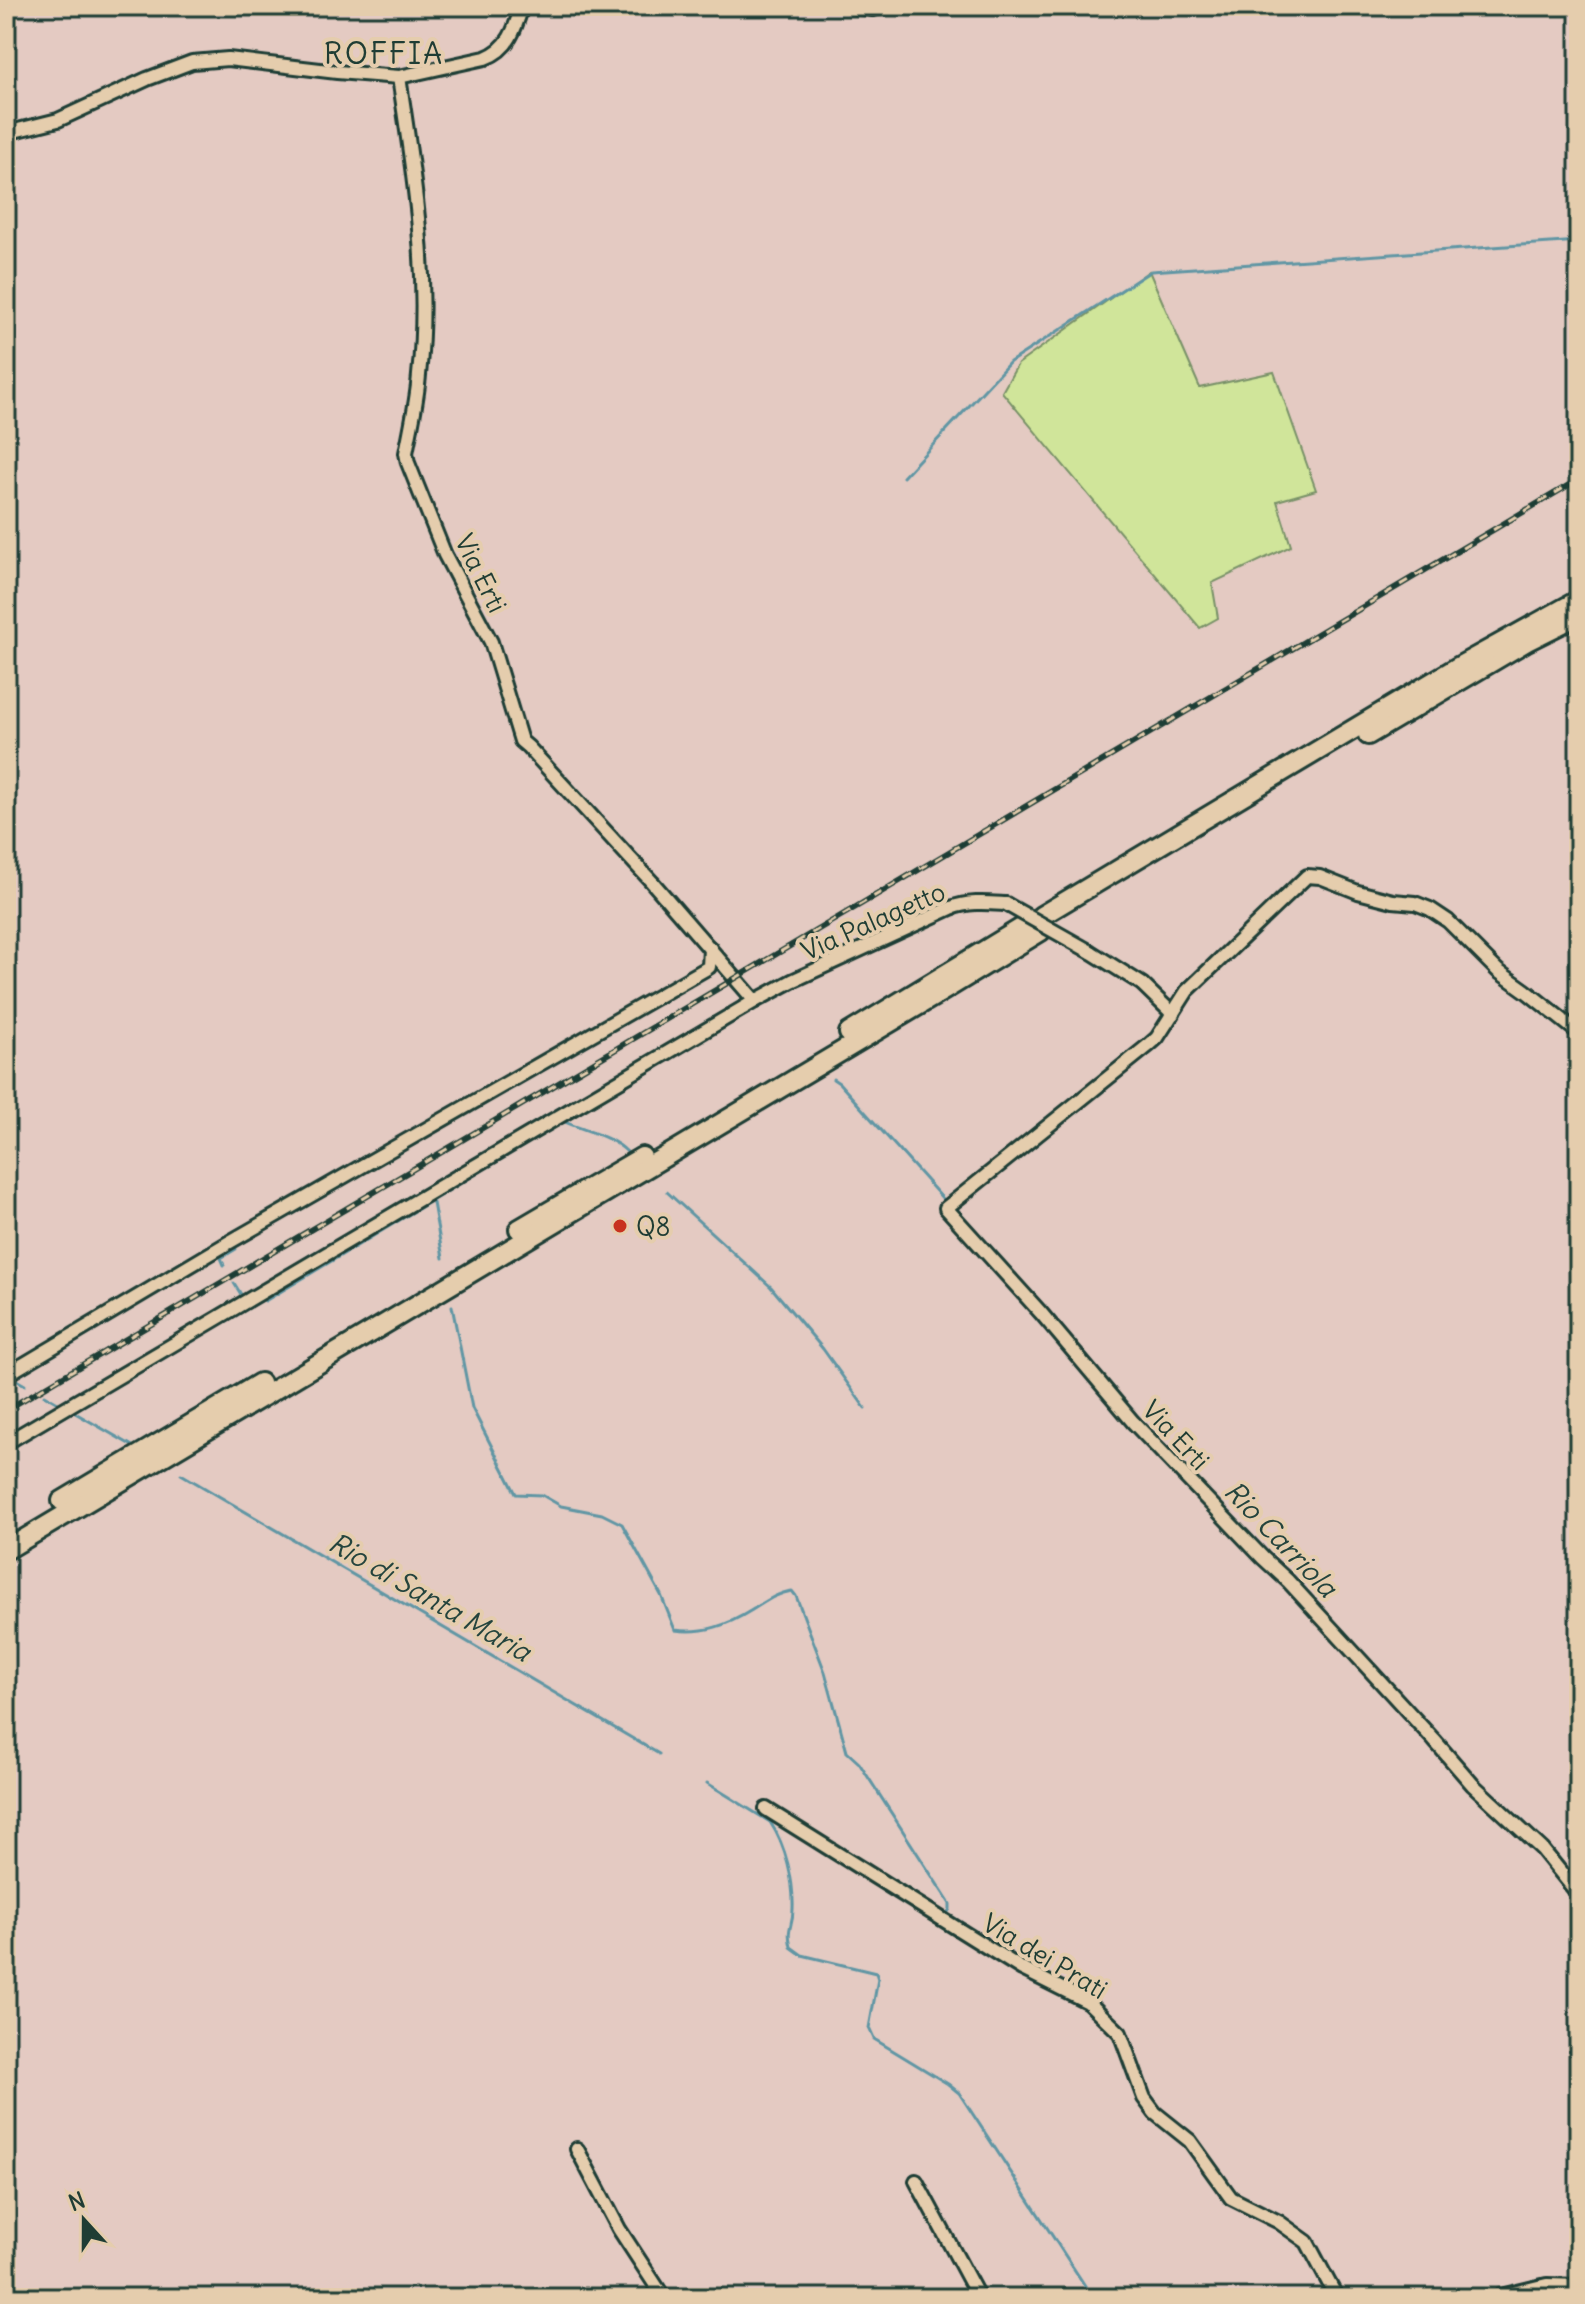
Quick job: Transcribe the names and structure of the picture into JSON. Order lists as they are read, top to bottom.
{
  "streets": {
    "street": ["Via Erti", "Via Palagetto", "Via dei Prati"]
  },
  "crossings": [
    ["Via Erti", "Via Palagetto"]
  ],
  "districts": ["ROFFIA"],
  "water": ["Rio Carriola", "Rio di Santa Maria"],
  "places": ["Q8"],
  "north": "top"
}
